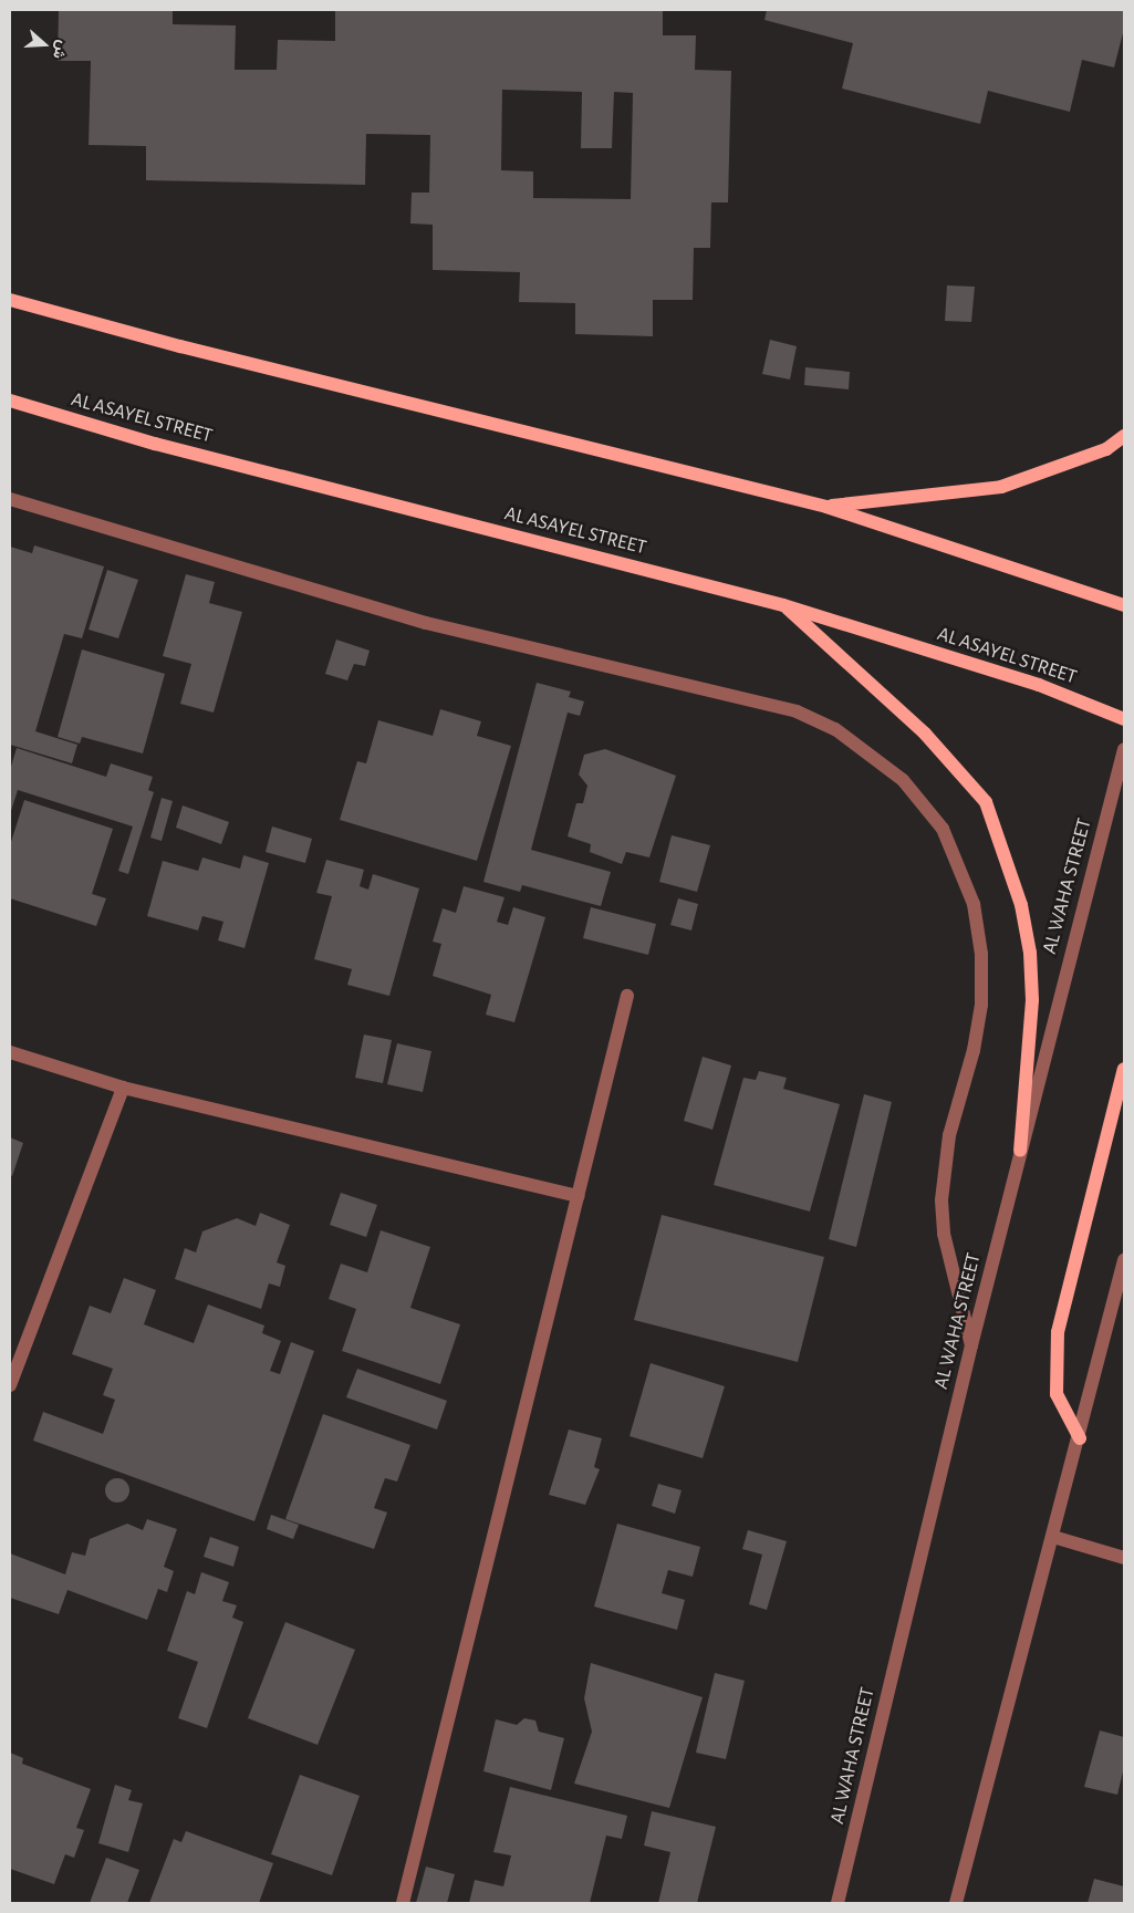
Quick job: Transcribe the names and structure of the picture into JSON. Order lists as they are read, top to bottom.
{
  "streets": {
    "main road": ["AL ASAYEL STREET"],
    "street": ["AL WAHA STREET"]
  },
  "north": "right"
}
